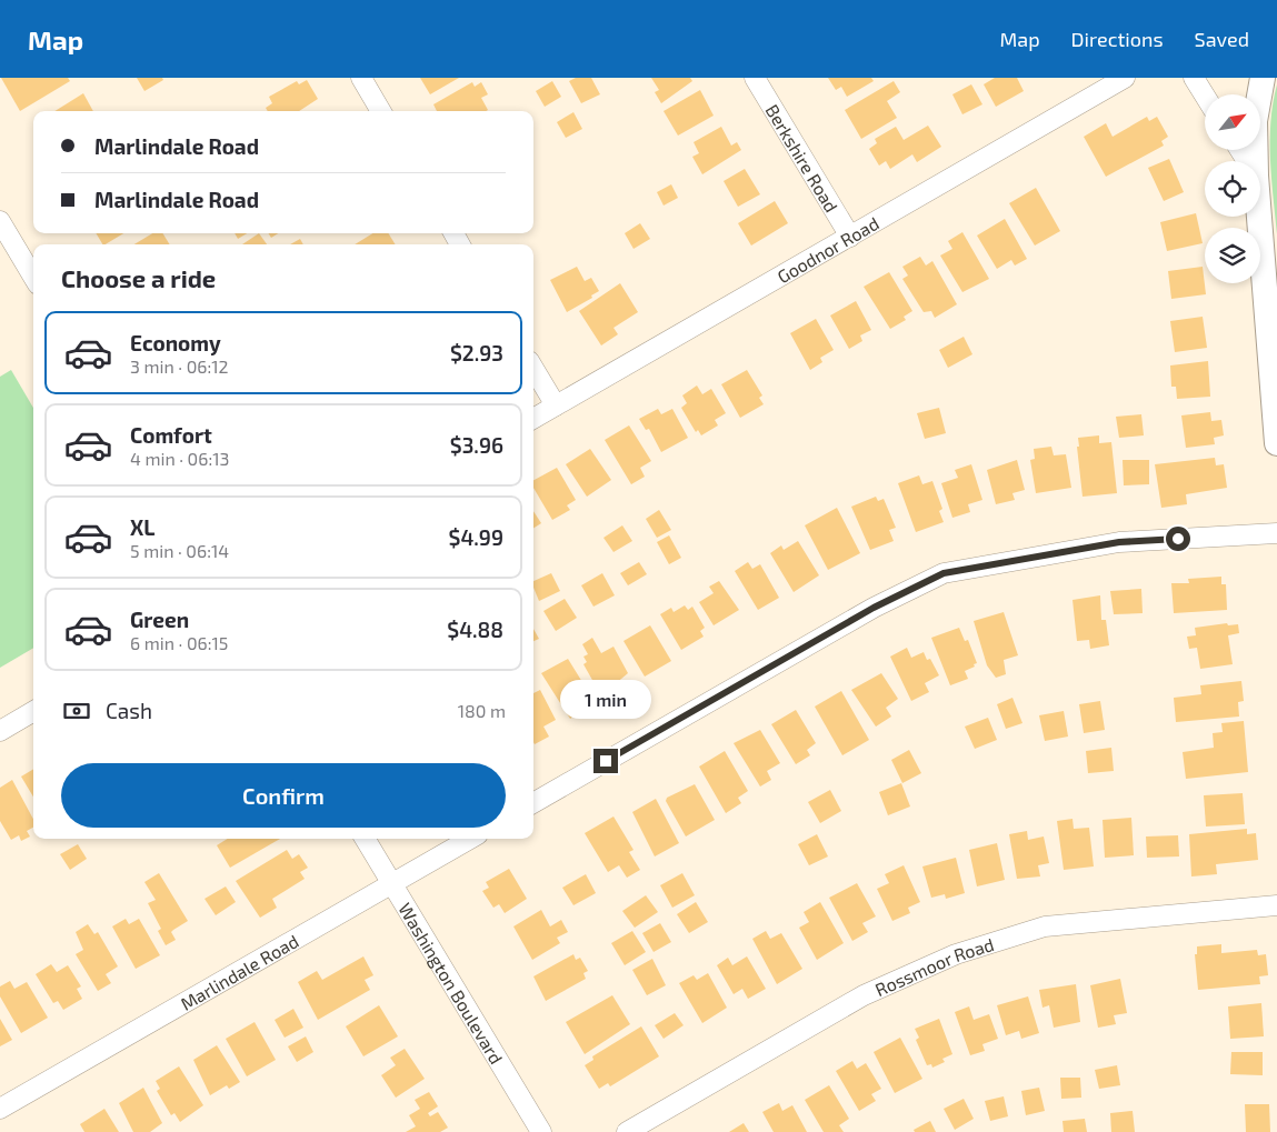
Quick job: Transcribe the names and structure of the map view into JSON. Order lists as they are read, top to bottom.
{
  "streets": {
    "street": [
      "Berkshire Road",
      "Goodnor Road",
      "Rossmoor Road",
      "Marlindale Road",
      "Washington Boulevard"
    ]
  },
  "crossings": [
    ["Berkshire Road", "Goodnor Road"],
    ["Marlindale Road", "Washington Boulevard"]
  ],
  "north": "top right",
  "page": {
    "header": "Map",
    "nav": ["Map", "Directions", "Saved"],
    "banner": ["Marlindale Road", "Marlindale Road"],
    "heading": "Choose a ride",
    "list": [
      {
        "name": "Economy",
        "note": "3 min · 06:12",
        "value": "$2.93"
      },
      {
        "name": "Comfort",
        "note": "4 min · 06:13",
        "value": "$3.96"
      },
      {
        "name": "XL",
        "note": "5 min · 06:14",
        "value": "$4.99"
      },
      {
        "name": "Green",
        "note": "6 min · 06:15",
        "value": "$4.88"
      }
    ],
    "bubble": "1 min",
    "pay": ["Cash", "180 m"],
    "buttons": "Confirm"
  }
}
